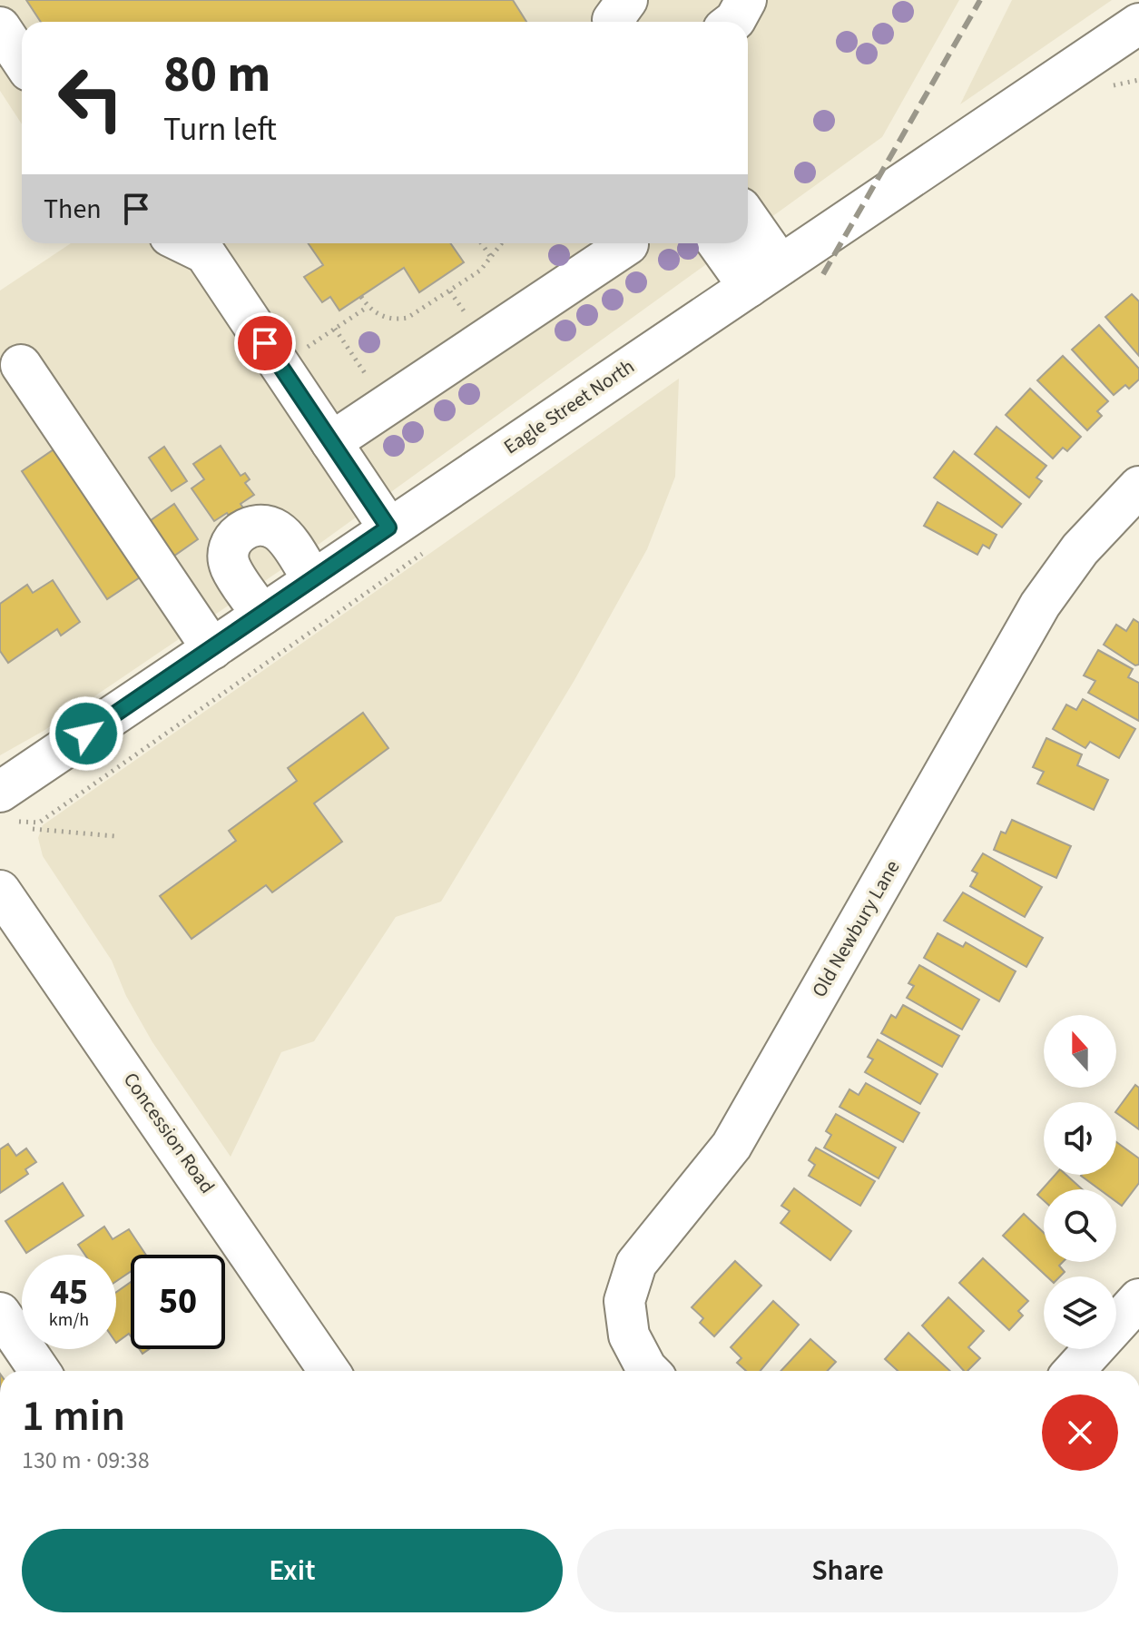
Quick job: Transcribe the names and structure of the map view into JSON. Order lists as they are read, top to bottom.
{
  "streets": {
    "main road": ["Eagle Street North", "Old Newbury Lane", "Concession Road"]
  },
  "north": "top",
  "page": {
    "turn": ["80 m", "Turn left"],
    "then": "Then",
    "speed": "45 km/h",
    "limit": "50",
    "heading": ["1 min", "130 m · 09:38"],
    "buttons": ["Exit", "Share"]
  }
}
